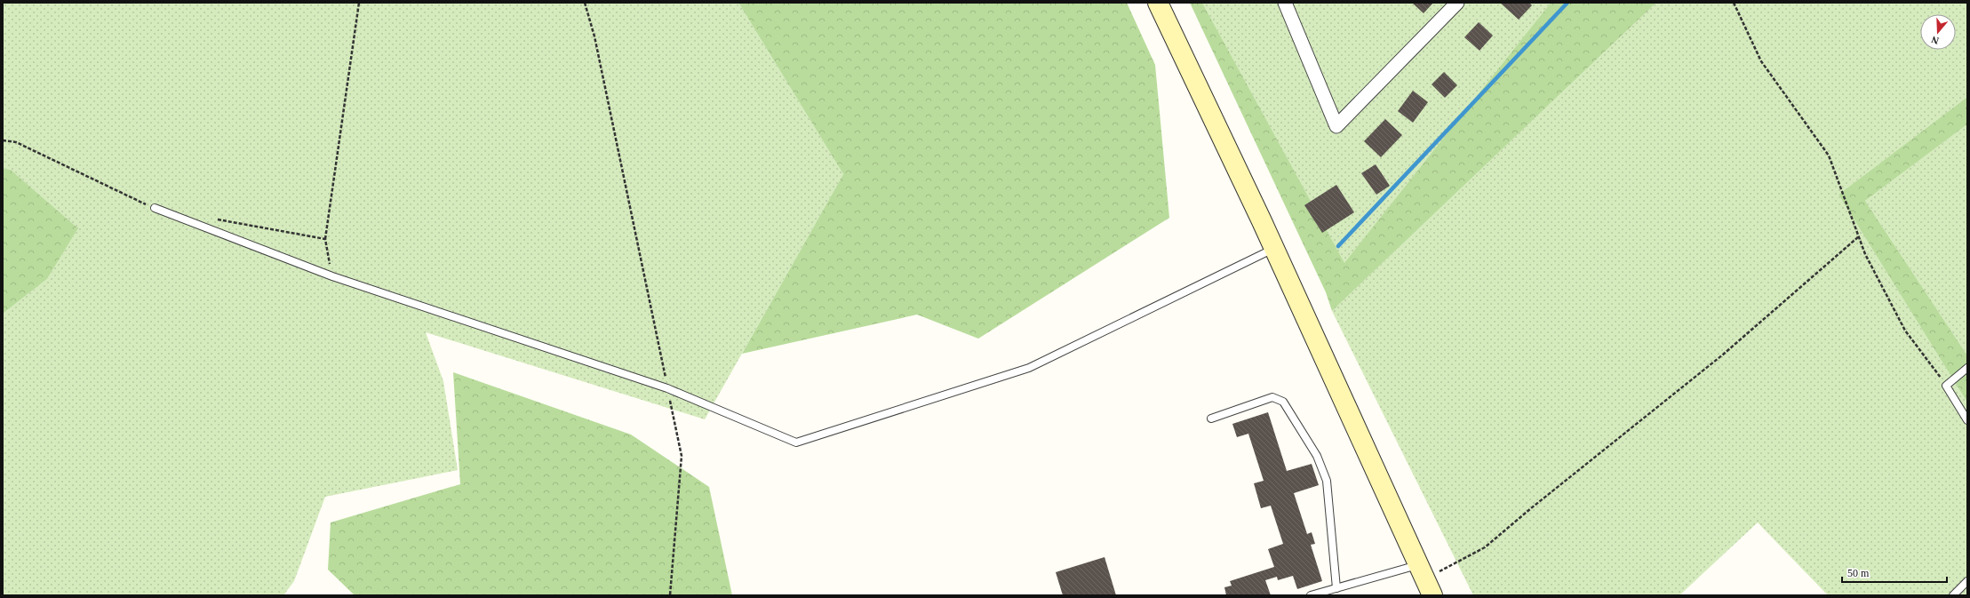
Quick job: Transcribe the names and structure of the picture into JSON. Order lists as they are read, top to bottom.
{
  "scale_bar": "50 m",
  "north": "bottom"
}
